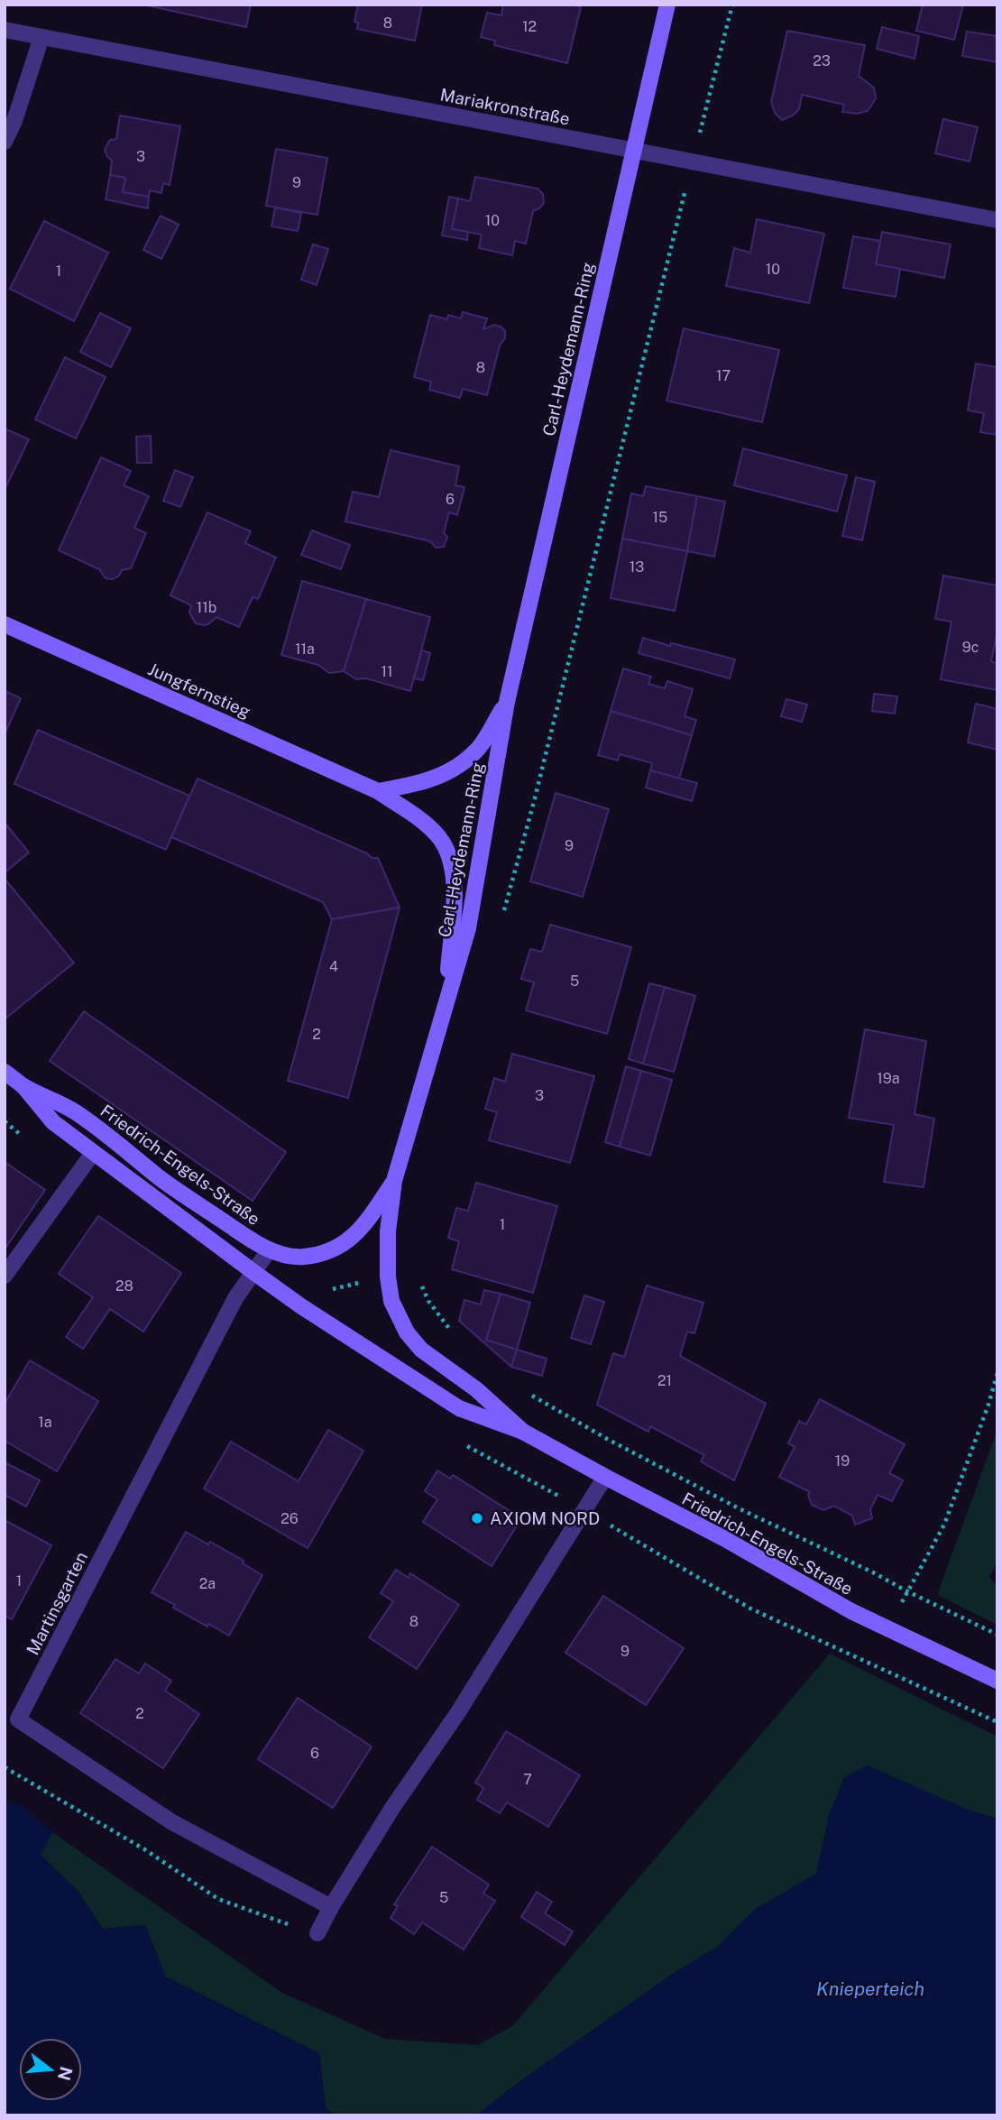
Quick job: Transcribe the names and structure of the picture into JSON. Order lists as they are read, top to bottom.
{
  "streets": {
    "main road": ["Carl-Heydemann-Ring", "Jungfernstieg", "Friedrich-Engels-Straße"],
    "street": ["Mariakronstraße", "Martinsgarten"]
  },
  "crossings": [
    ["Mariakronstraße", "Carl-Heydemann-Ring"],
    ["Carl-Heydemann-Ring", "Jungfernstieg"],
    ["Carl-Heydemann-Ring", "Friedrich-Engels-Straße"],
    ["Friedrich-Engels-Straße", "Martinsgarten"]
  ],
  "water": ["Knieperteich"],
  "places": ["AXIOM NORD"],
  "house_numbers": [
    "8",
    "12",
    "23",
    "3",
    "9",
    "10",
    "10",
    "1",
    "8",
    "17",
    "6",
    "15",
    "13",
    "11b",
    "9c",
    "11a",
    "11",
    "9",
    "4",
    "5",
    "2",
    "19a",
    "3",
    "1",
    "28",
    "21",
    "1a",
    "19",
    "26",
    "1",
    "2a",
    "8",
    "9",
    "2",
    "6",
    "7",
    "5"
  ],
  "north": "right"
}
